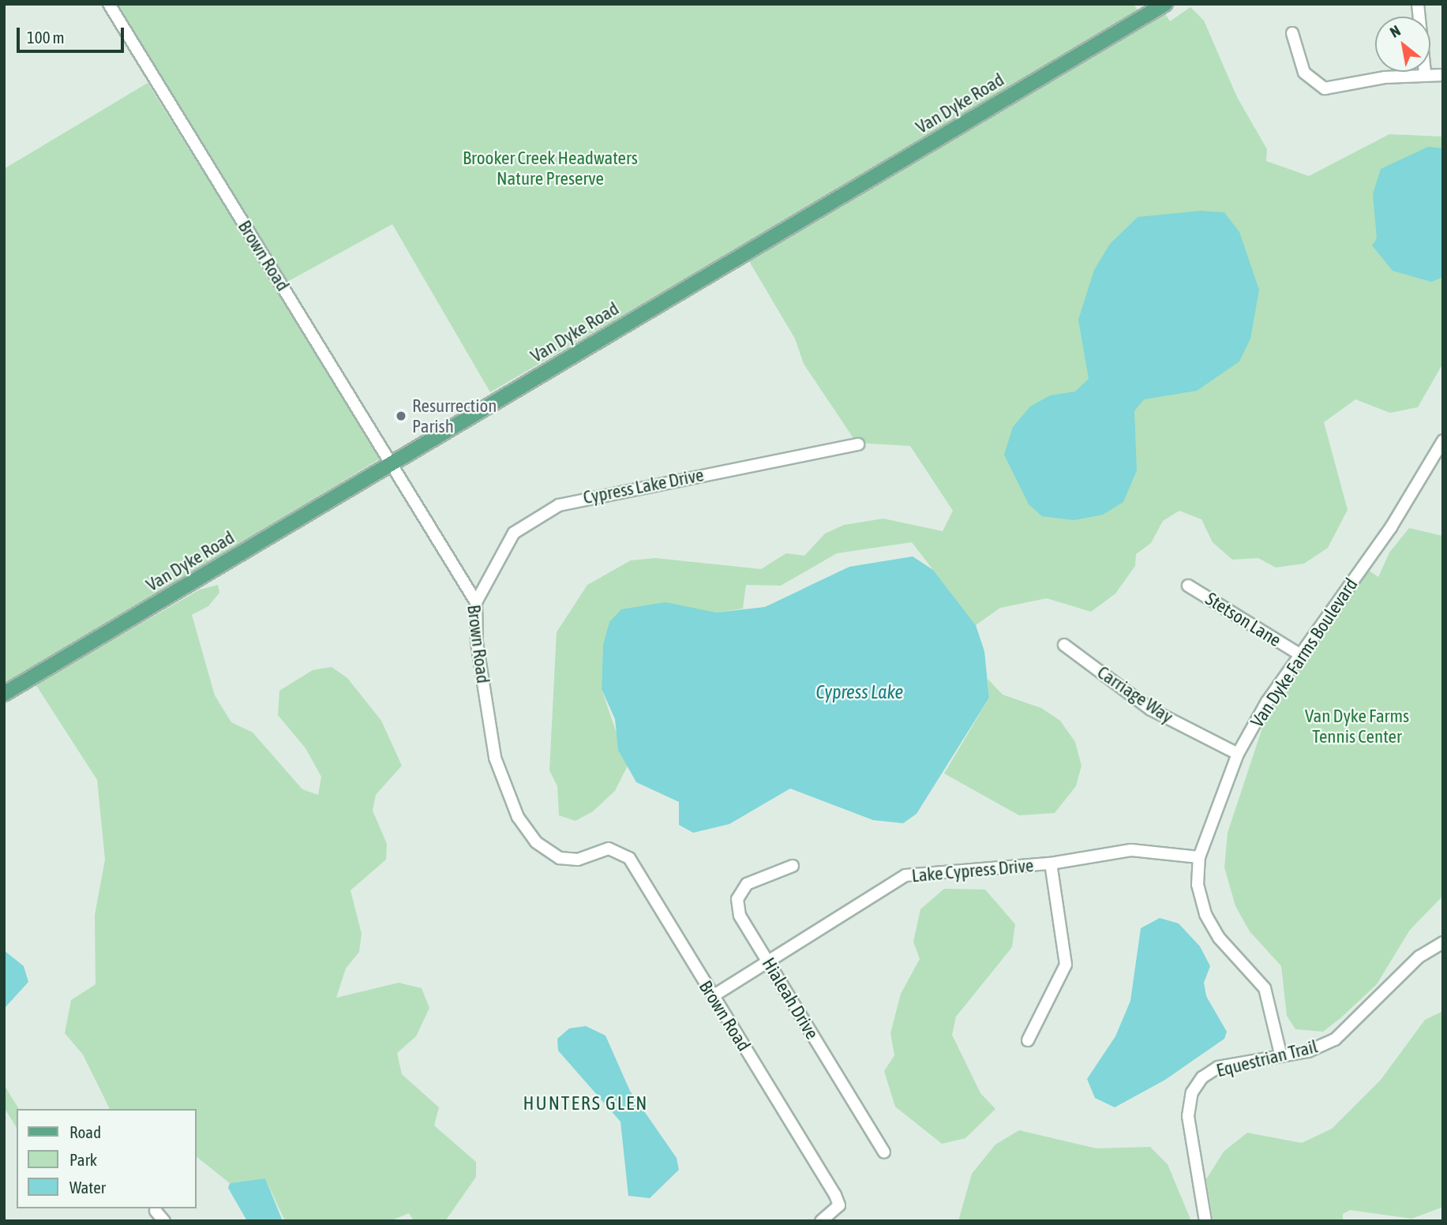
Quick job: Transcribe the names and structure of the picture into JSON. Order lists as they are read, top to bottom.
{
  "streets": {
    "main road": ["Van Dyke Road"],
    "street": [
      "Brown Road",
      "Cypress Lake Drive",
      "Stetson Lane",
      "Van Dyke Farms Boulevard",
      "Carriage Way",
      "Lake Cypress Drive",
      "Hialeah Drive",
      "Equestrian Trail"
    ]
  },
  "crossings": [
    ["Van Dyke Road", "Brown Road"],
    ["Brown Road", "Cypress Lake Drive"],
    ["Brown Road", "Lake Cypress Drive"],
    ["Stetson Lane", "Van Dyke Farms Boulevard"],
    ["Van Dyke Farms Boulevard", "Carriage Way"],
    ["Van Dyke Farms Boulevard", "Lake Cypress Drive"],
    ["Van Dyke Farms Boulevard", "Equestrian Trail"],
    ["Lake Cypress Drive", "Hialeah Drive"]
  ],
  "districts": ["HUNTERS GLEN"],
  "water": ["Cypress Lake"],
  "parks": ["Brooker Creek Headwaters Nature Preserve", "Van Dyke Farms Tennis Center"],
  "places": ["Resurrection Parish"],
  "legend": ["Road", "Park", "Water"],
  "scale_bar": "100 m",
  "north": "top left"
}
